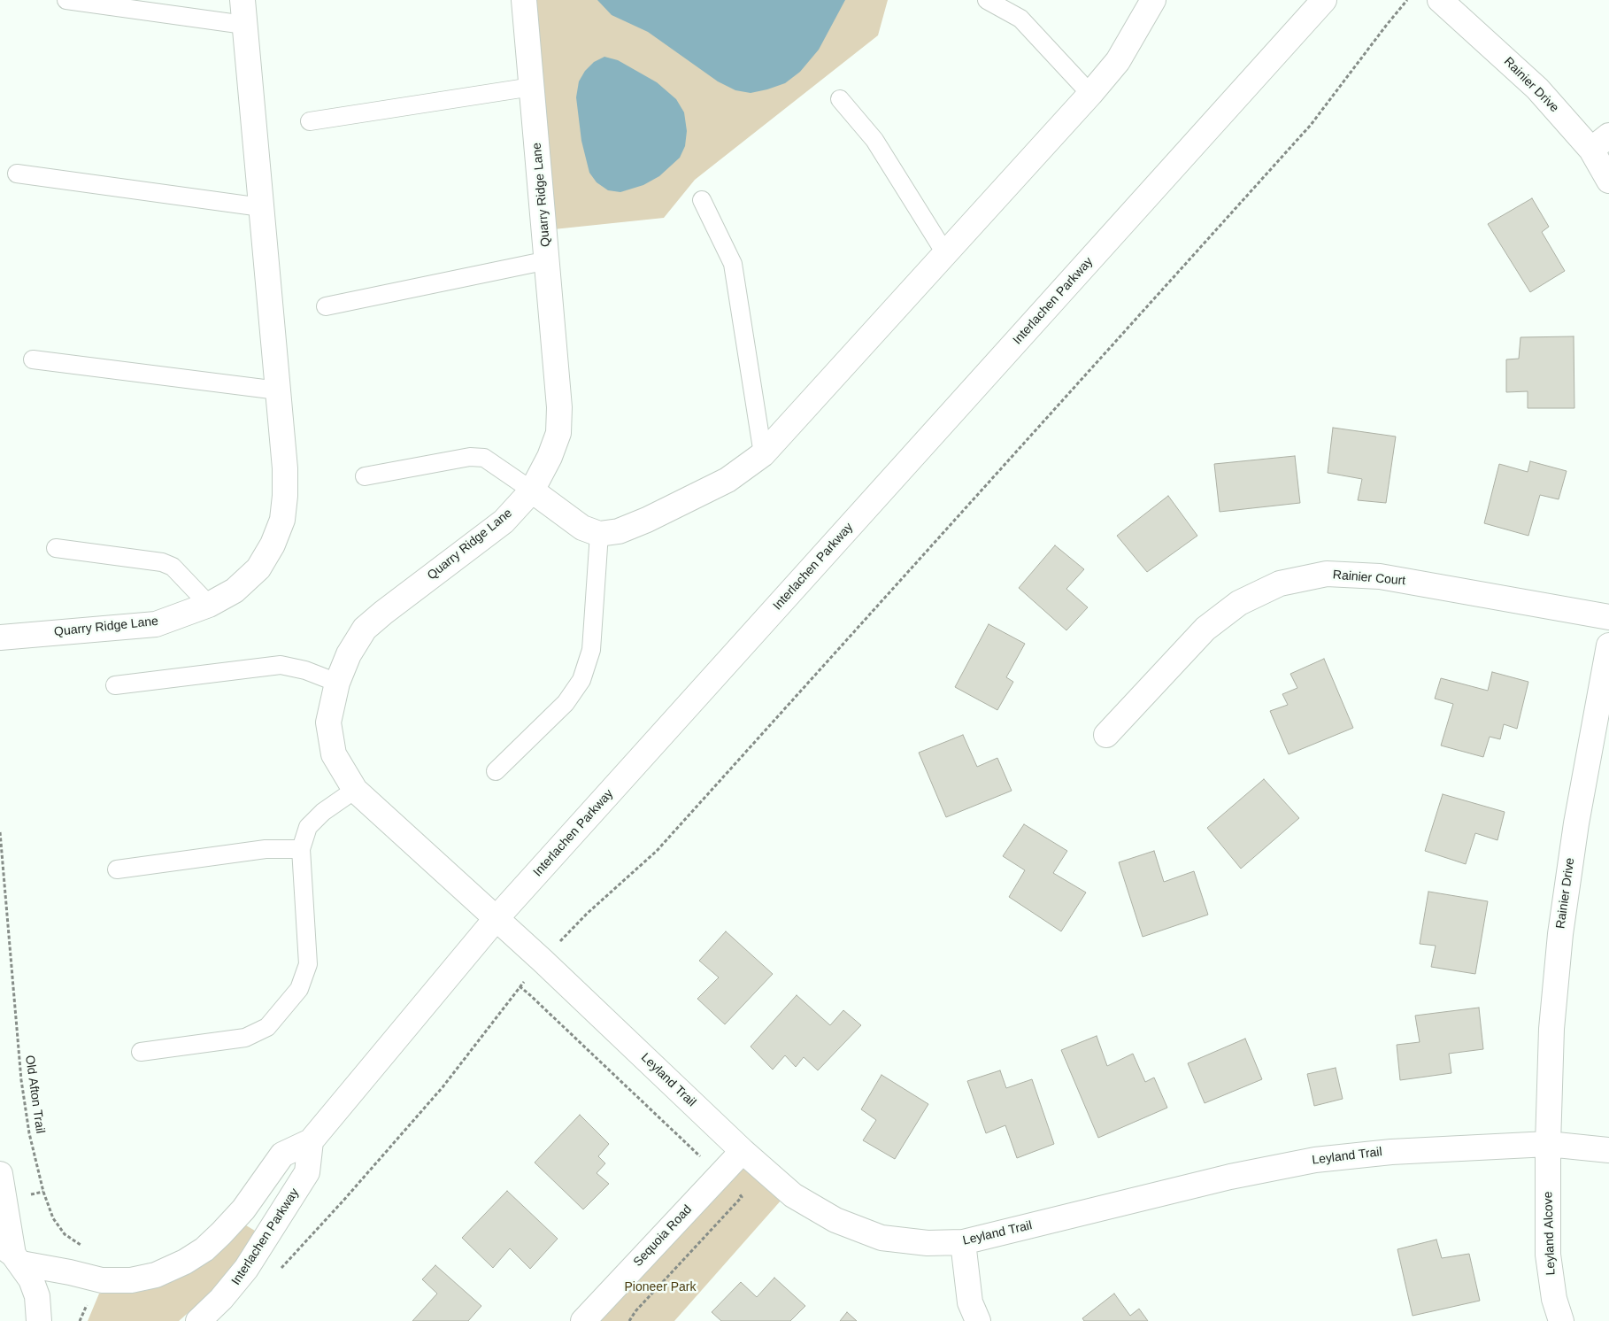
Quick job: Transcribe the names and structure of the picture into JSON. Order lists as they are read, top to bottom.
{
  "streets": {
    "street": [
      "Rainier Drive",
      "Quarry Ridge Lane",
      "Interlachen Parkway",
      "Rainier Court",
      "Leyland Trail",
      "Leyland Alcove",
      "Sequoia Road"
    ],
    "path": ["Old Afton Trail"]
  },
  "crossings": [
    ["Rainier Drive", "Leyland Trail"],
    ["Rainier Drive", "Leyland Alcove"],
    ["Quarry Ridge Lane", "Interlachen Parkway"],
    ["Quarry Ridge Lane", "Leyland Trail"],
    ["Interlachen Parkway", "Leyland Trail"],
    ["Leyland Trail", "Leyland Alcove"],
    ["Leyland Trail", "Sequoia Road"]
  ],
  "parks": ["Pioneer Park"]
}
